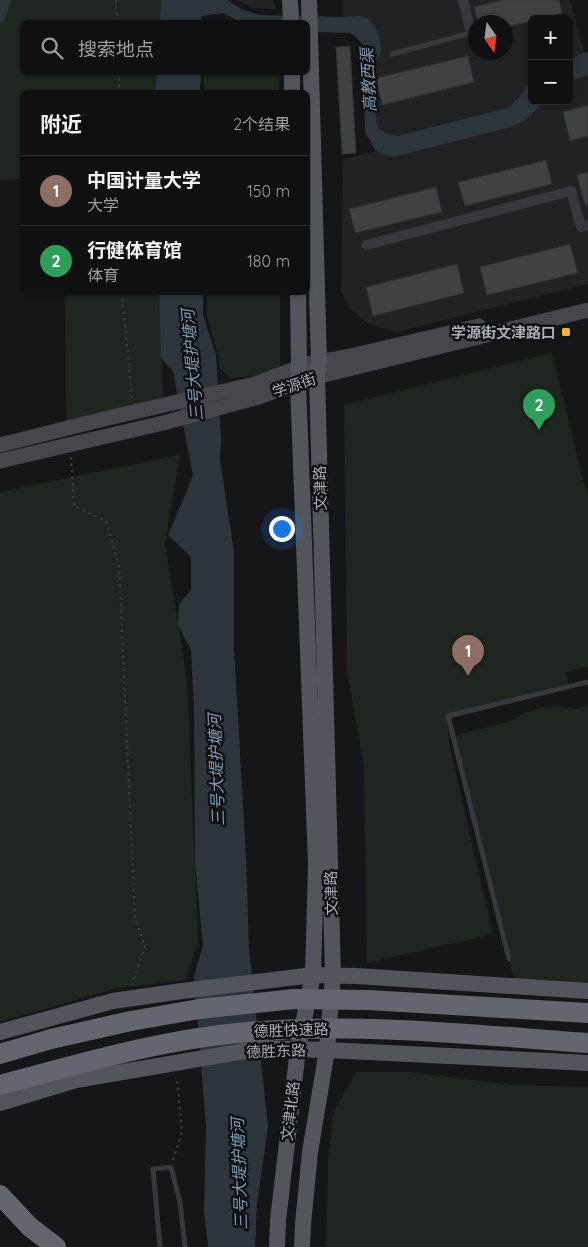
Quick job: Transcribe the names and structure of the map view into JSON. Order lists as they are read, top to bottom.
{
  "streets": {
    "highway": ["德胜快速路"],
    "main road": [
      "学源街",
      "文津路",
      "德胜东路",
      "文津北路"
    ]
  },
  "crossings": [
    ["学源街", "文津路"],
    ["文津路", "文津北路"],
    ["德胜东路", "文津北路"]
  ],
  "water": ["高教西渠", "三号大堤护塘河"],
  "places": {
    "transit": ["学源街文津路口"]
  },
  "north": "bottom",
  "page": {
    "map_buttons": ["+", "−"],
    "search": "搜索地点",
    "heading": ["附近", "2个结果"],
    "list": [
      {
        "mark": "1",
        "name": "中国计量大学",
        "note": "大学",
        "value": "150 m"
      },
      {
        "mark": "2",
        "name": "行健体育馆",
        "note": "体育",
        "value": "180 m"
      }
    ],
    "pins": ["2", "1"]
  }
}
